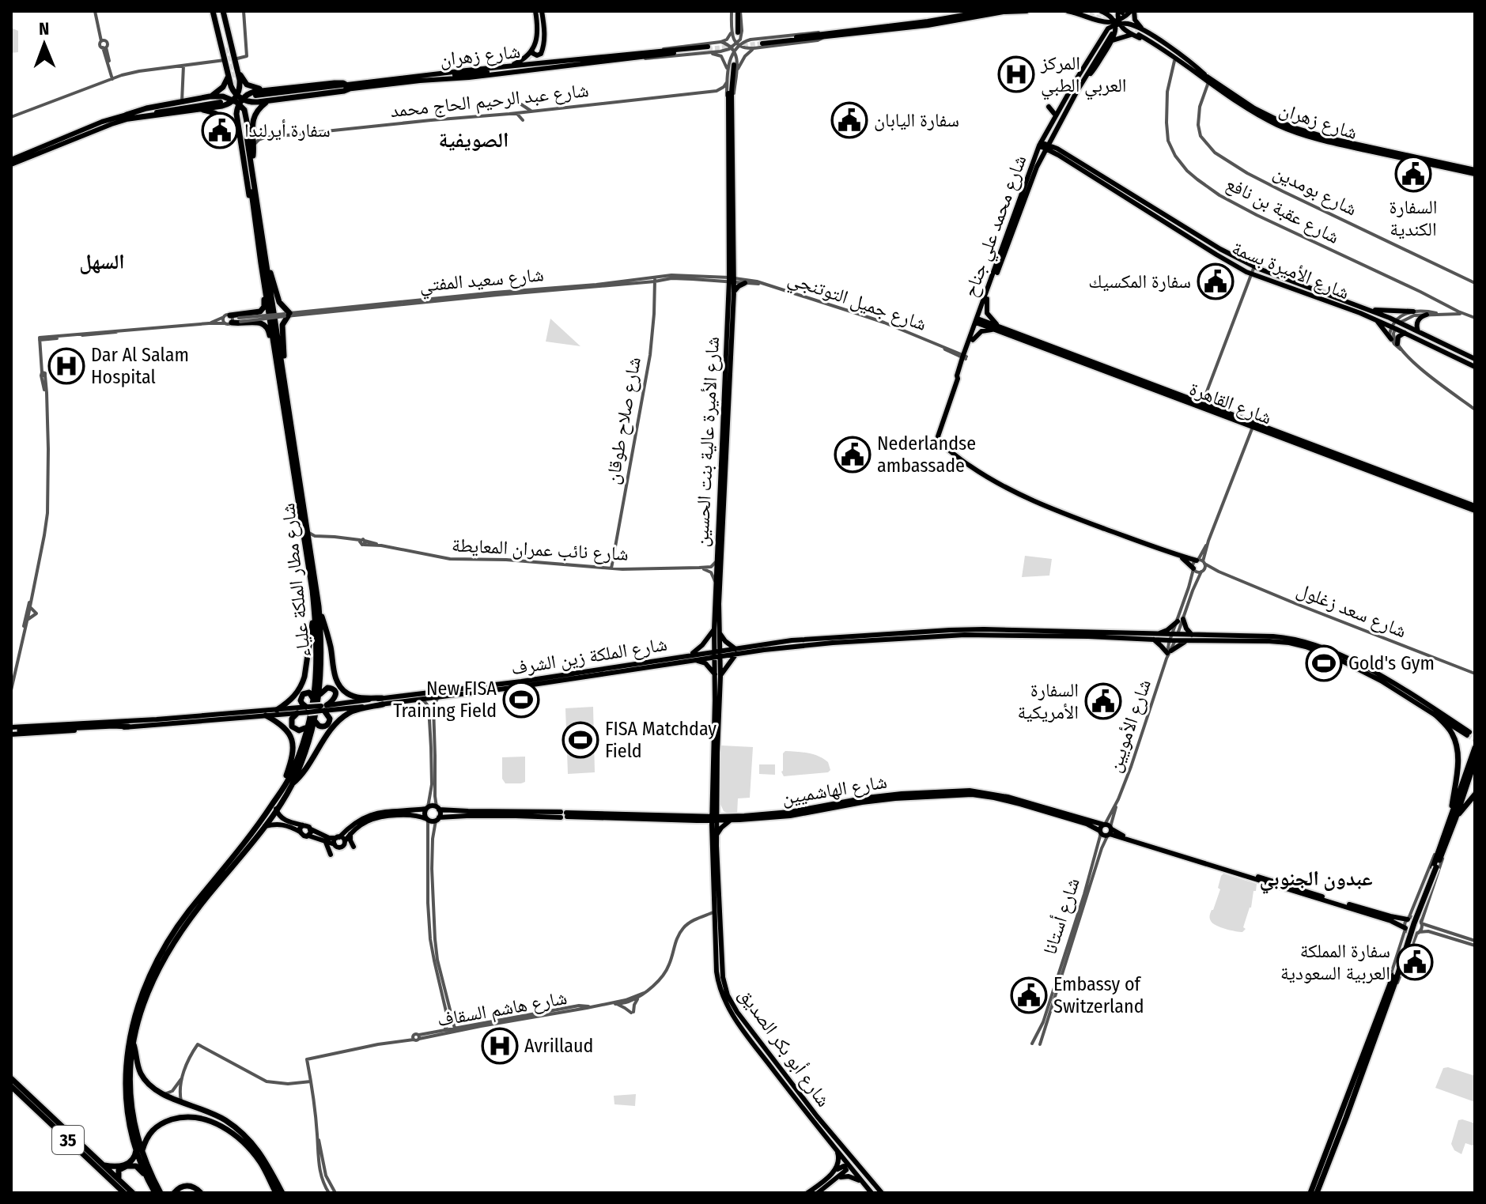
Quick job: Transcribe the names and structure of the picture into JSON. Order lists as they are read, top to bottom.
{
  "streets": {
    "highway": ["شارع مطار الملكة علياء", "35"],
    "main road": [
      "شارع زهران",
      "شارع محمد علي جناح",
      "شارع الأميرة بسمة",
      "شارع القاهرة",
      "شارع الأميرة عالية بنت الحسين",
      "شارع الملكة زين الشرف",
      "شارع الهاشميين",
      "شارع أبو بكر الصديق"
    ],
    "street": [
      "شارع عبد الرحيم الحاج محمد",
      "شارع بومدين",
      "شارع عقبة بن نافع",
      "شارع سعيد المفتي",
      "شارع جميل التوتنجي",
      "شارع صلاح طوقان",
      "شارع نائب عمران المعايطة",
      "شارع سعد زغلول",
      "شارع الأمويين",
      "شارع أستانا",
      "شارع هاشم السقاف"
    ]
  },
  "crossings": [
    ["شارع زهران", "شارع بومدين"],
    ["شارع محمد علي جناح", "شارع الأميرة بسمة"],
    ["شارع محمد علي جناح", "شارع جميل التوتنجي"],
    ["شارع محمد علي جناح", "شارع القاهرة"],
    ["شارع سعيد المفتي", "شارع جميل التوتنجي"],
    ["شارع سعيد المفتي", "شارع صلاح طوقان"],
    ["شارع سعيد المفتي", "شارع الأميرة عالية بنت الحسين"],
    ["شارع جميل التوتنجي", "شارع الأميرة عالية بنت الحسين"],
    ["شارع صلاح طوقان", "شارع نائب عمران المعايطة"],
    ["شارع الأميرة عالية بنت الحسين", "شارع نائب عمران المعايطة"],
    ["شارع الأميرة عالية بنت الحسين", "شارع الملكة زين الشرف"],
    ["شارع الأميرة عالية بنت الحسين", "شارع الهاشميين"],
    ["شارع الأميرة عالية بنت الحسين", "شارع أبو بكر الصديق"],
    ["شارع نائب عمران المعايطة", "شارع مطار الملكة علياء"],
    ["شارع سعد زغلول", "شارع الأمويين"],
    ["شارع الملكة زين الشرف", "شارع الأمويين"],
    ["شارع الأمويين", "شارع الهاشميين"],
    ["شارع الأمويين", "شارع أستانا"],
    ["شارع الهاشميين", "شارع أستانا"],
    ["شارع الهاشميين", "شارع أبو بكر الصديق"],
    ["شارع هاشم السقاف", "شارع أبو بكر الصديق"]
  ],
  "districts": ["الصويفية", "السهل", "عبدون الجنوبي"],
  "places": {
    "hospital": ["المركز العربي الطبي", "Dar Al Salam Hospital", "Avrillaud"],
    "public building": [
      "سفارة اليابان",
      "سفارة أيرلندا",
      "السفارة الكندية",
      "سفارة المكسيك",
      "Nederlandse ambassade",
      "السفارة الأمريكية",
      "سفارة المملكة العربية السعودية",
      "Embassy of Switzerland"
    ],
    "sports": ["Gold's Gym", "New FISA Training Field", "FISA Matchday Field"]
  },
  "north": "top"
}
